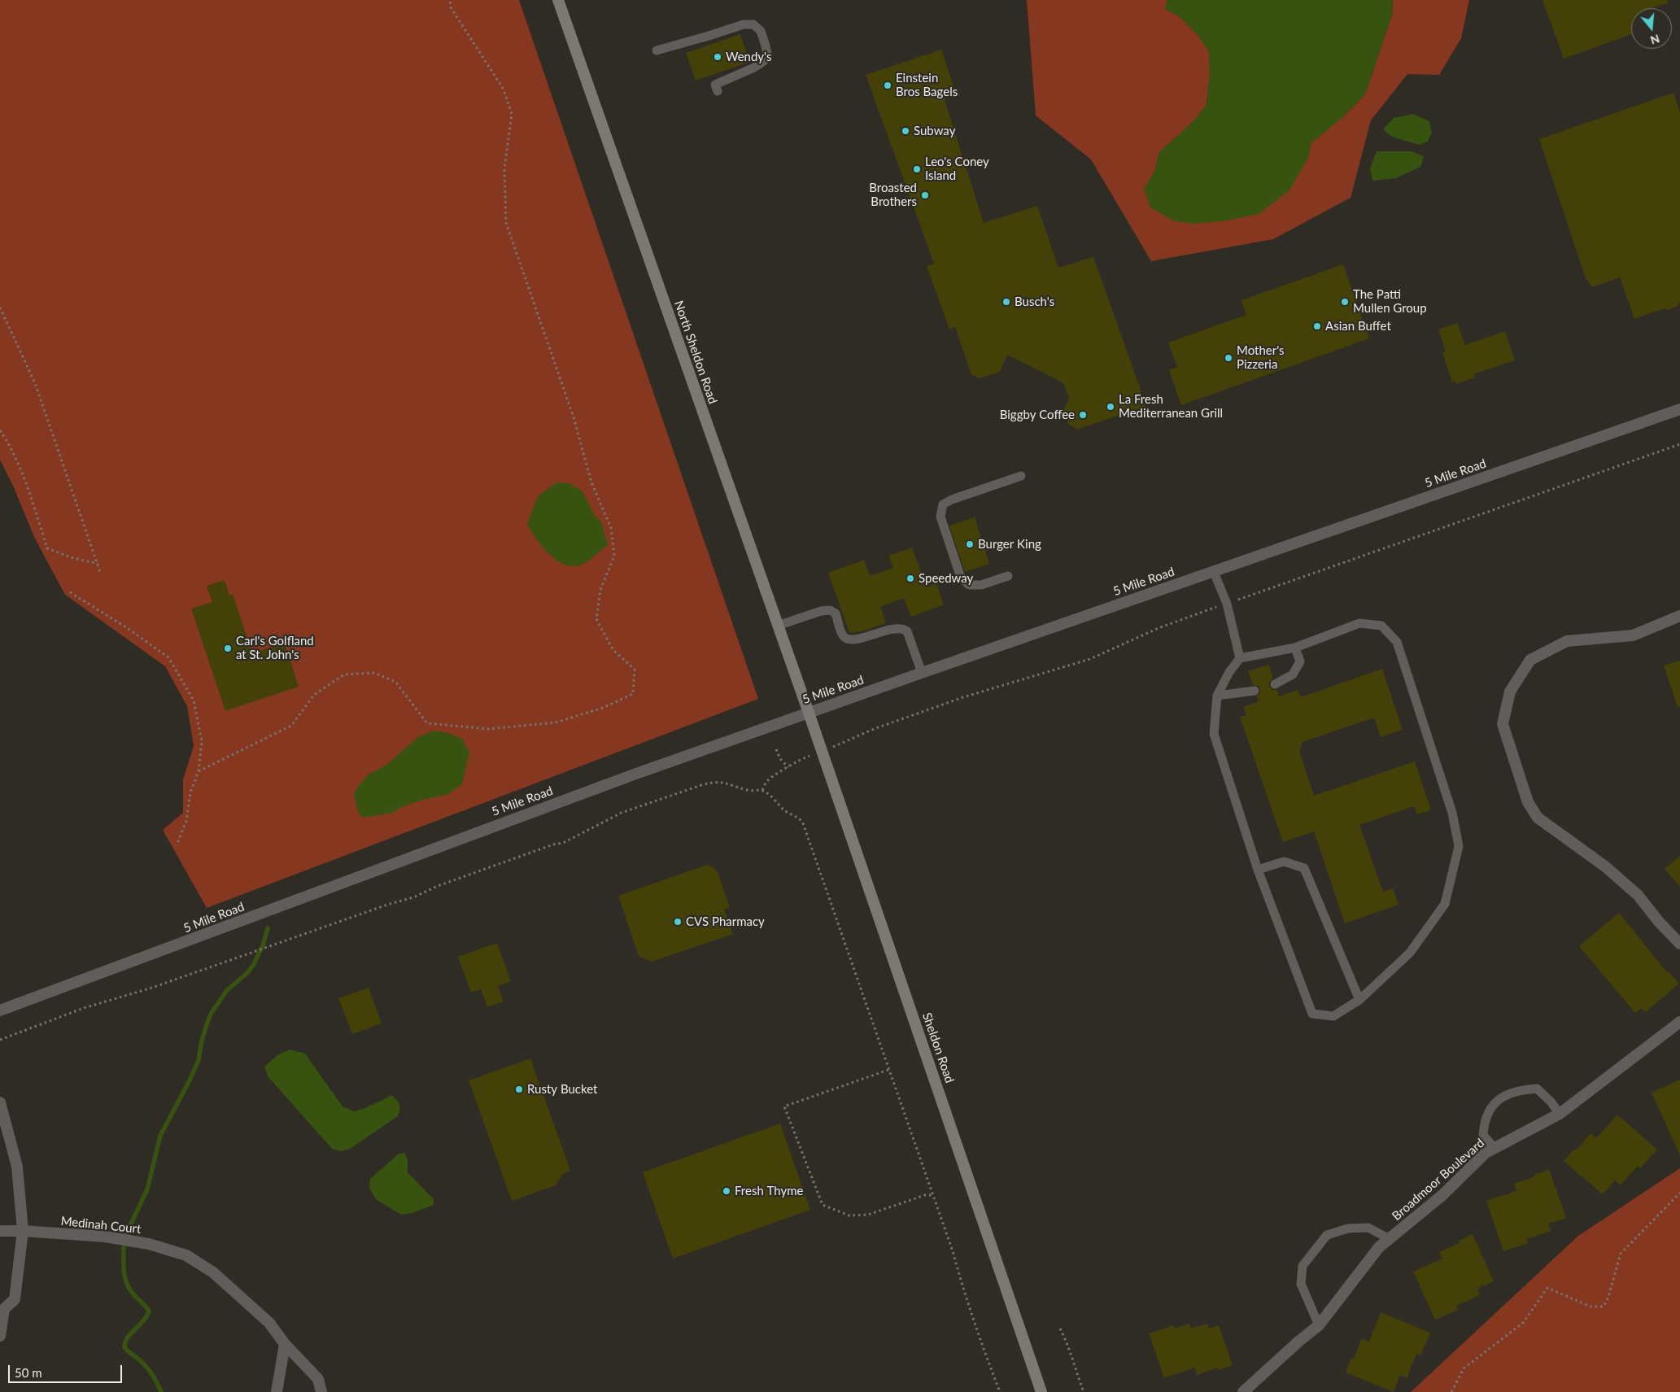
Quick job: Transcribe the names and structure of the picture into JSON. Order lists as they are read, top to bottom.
{
  "streets": {
    "main road": ["North Sheldon Road", "Sheldon Road"],
    "street": ["5 Mile Road", "Broadmoor Boulevard", "Medinah Court"]
  },
  "crossings": [
    ["North Sheldon Road", "5 Mile Road"],
    ["North Sheldon Road", "Sheldon Road"],
    ["5 Mile Road", "Sheldon Road"]
  ],
  "places": [
    "Wendy's",
    "Einstein Bros Bagels",
    "Subway",
    "Leo's Coney Island",
    "Broasted Brothers",
    "Busch's",
    "The Patti Mullen Group",
    "Asian Buffet",
    "Mother's Pizzeria",
    "La Fresh Mediterranean Grill",
    "Biggby Coffee",
    "Burger King",
    "Speedway",
    "Carl's Golfland at St. John's",
    "CVS Pharmacy",
    "Rusty Bucket",
    "Fresh Thyme"
  ],
  "scale_bar": "50 m",
  "north": "bottom"
}
